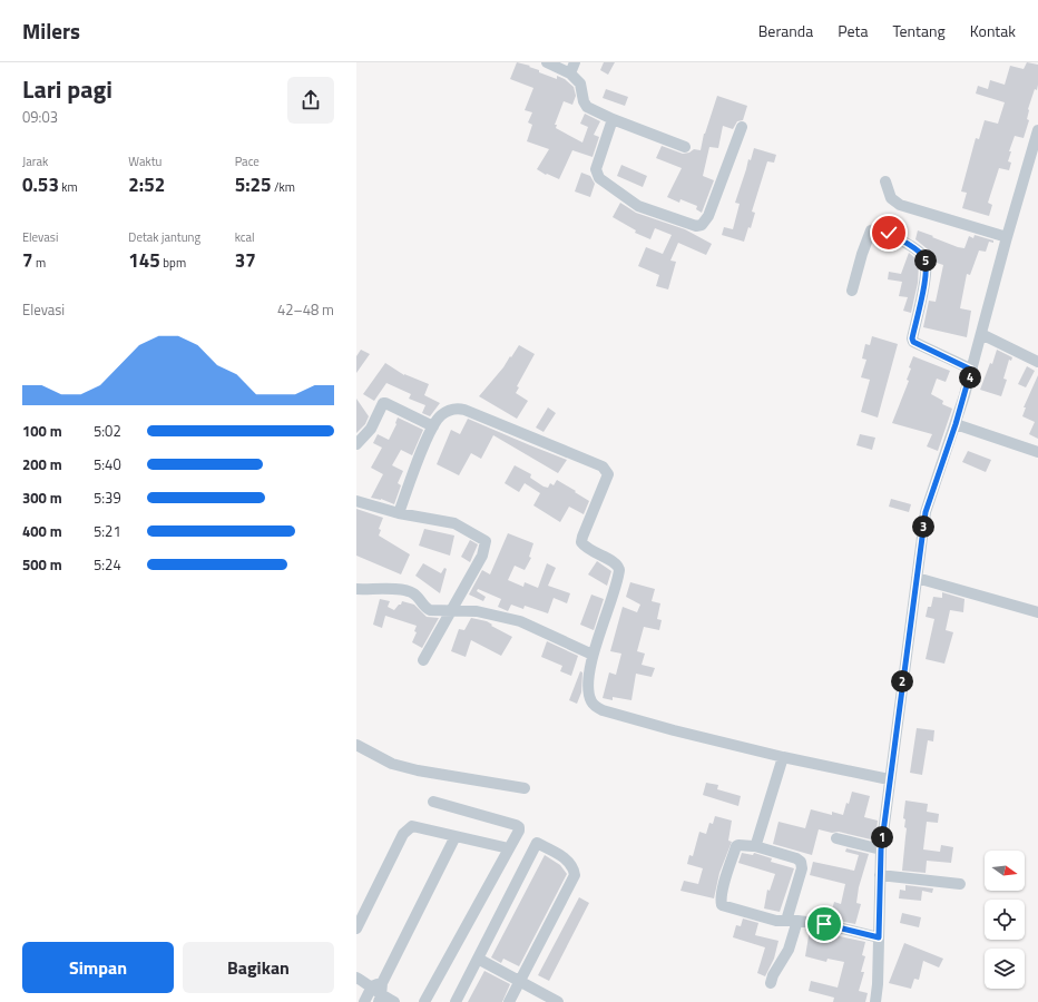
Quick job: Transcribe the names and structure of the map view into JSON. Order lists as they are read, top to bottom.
{
  "north": "right",
  "page": {
    "header": "Milers",
    "nav": [
      "Beranda",
      "Peta",
      "Tentang",
      "Kontak"
    ],
    "heading": ["Lari pagi", "09:03"],
    "stats": [
      ["Jarak", "0.53 km"],
      ["Waktu", "2:52"],
      ["Pace", "5:25 /km"],
      ["Elevasi", "7 m"],
      ["Detak jantung", "145 bpm"],
      ["kcal", "37"]
    ],
    "pins": [
      "5",
      "4",
      "3",
      "2",
      "1"
    ],
    "chart": ["Elevasi", "42–48 m"],
    "list": [
      {
        "name": "100 m",
        "note": "5:02"
      },
      {
        "name": "200 m",
        "note": "5:40"
      },
      {
        "name": "300 m",
        "note": "5:39"
      },
      {
        "name": "400 m",
        "note": "5:21"
      },
      {
        "name": "500 m",
        "note": "5:24"
      }
    ],
    "buttons": ["Simpan", "Bagikan"]
  }
}
